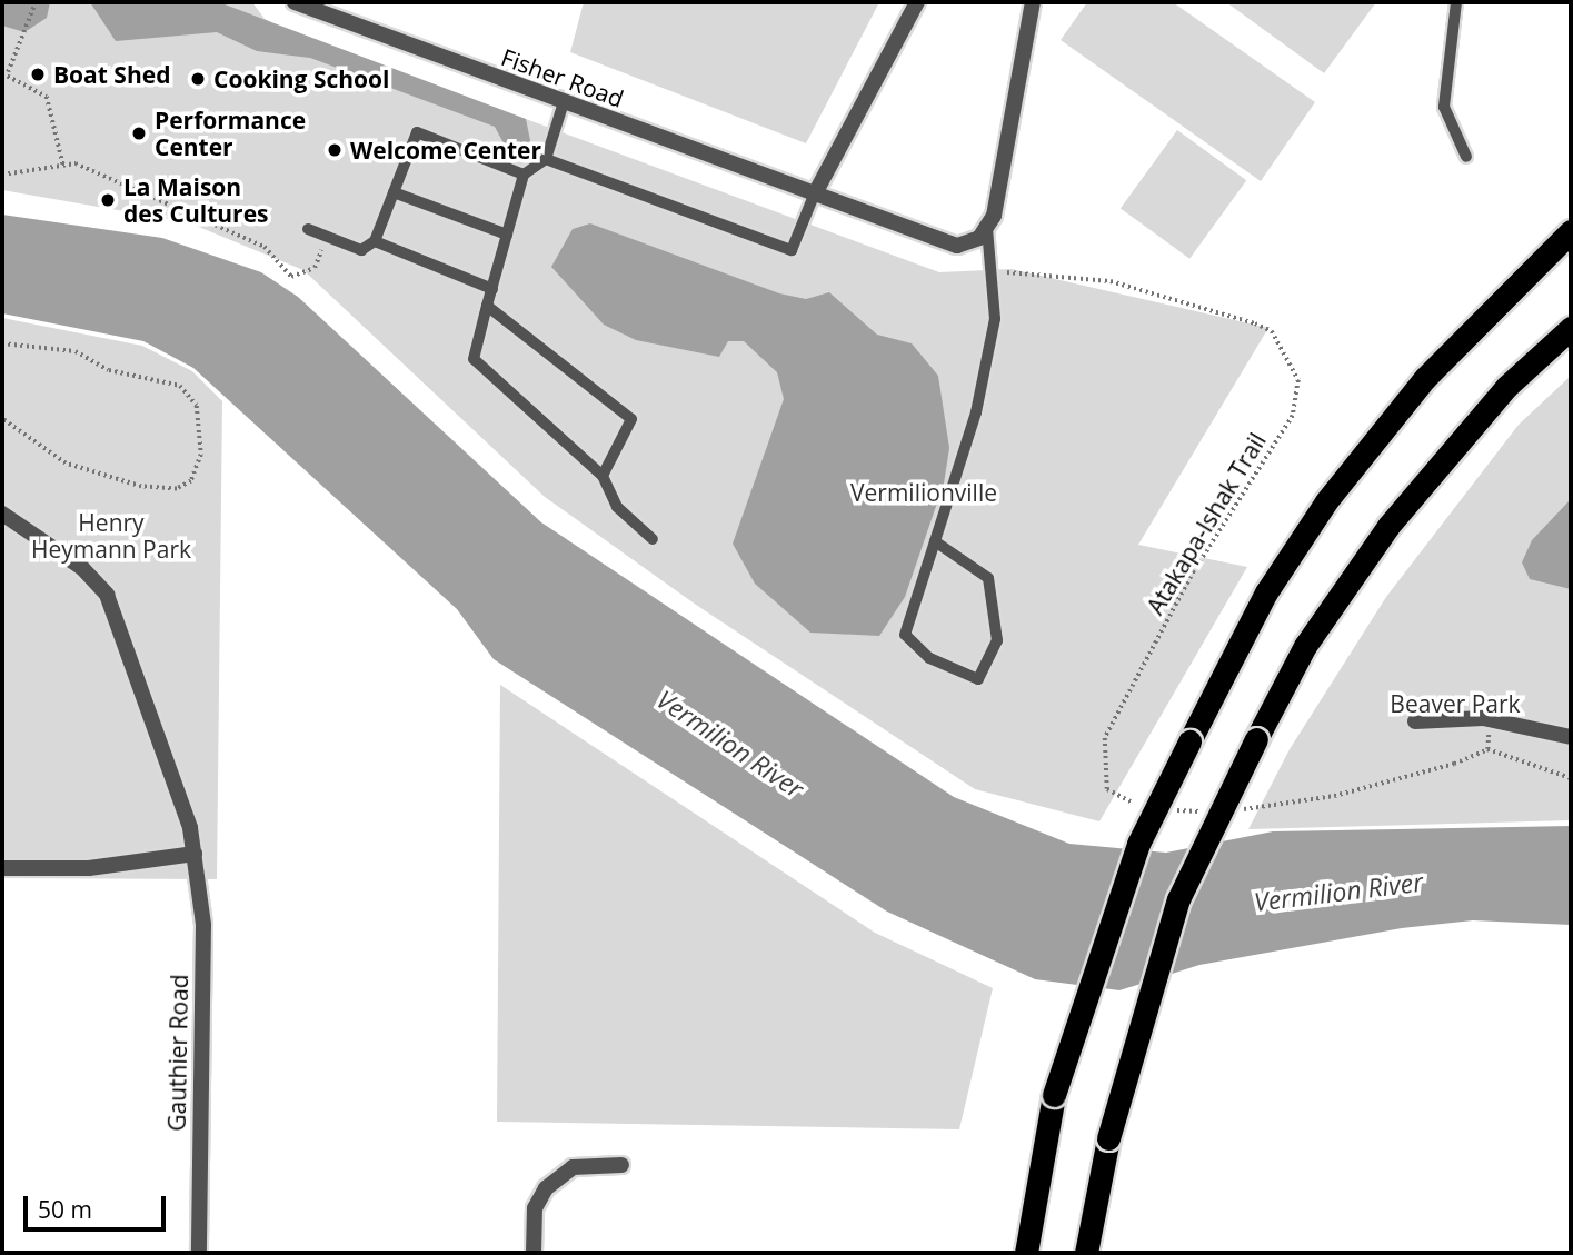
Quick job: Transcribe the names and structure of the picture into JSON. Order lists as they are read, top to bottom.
{
  "streets": {
    "street": ["Fisher Road", "Gauthier Road"],
    "path": ["Atakapa-Ishak Trail"]
  },
  "water": ["Vermilion River"],
  "parks": ["Vermilionville", "Henry Heymann Park", "Beaver Park"],
  "places": [
    "Boat Shed",
    "Cooking School",
    "Performance Center",
    "Welcome Center",
    "La Maison des Cultures"
  ],
  "scale_bar": "50 m"
}
